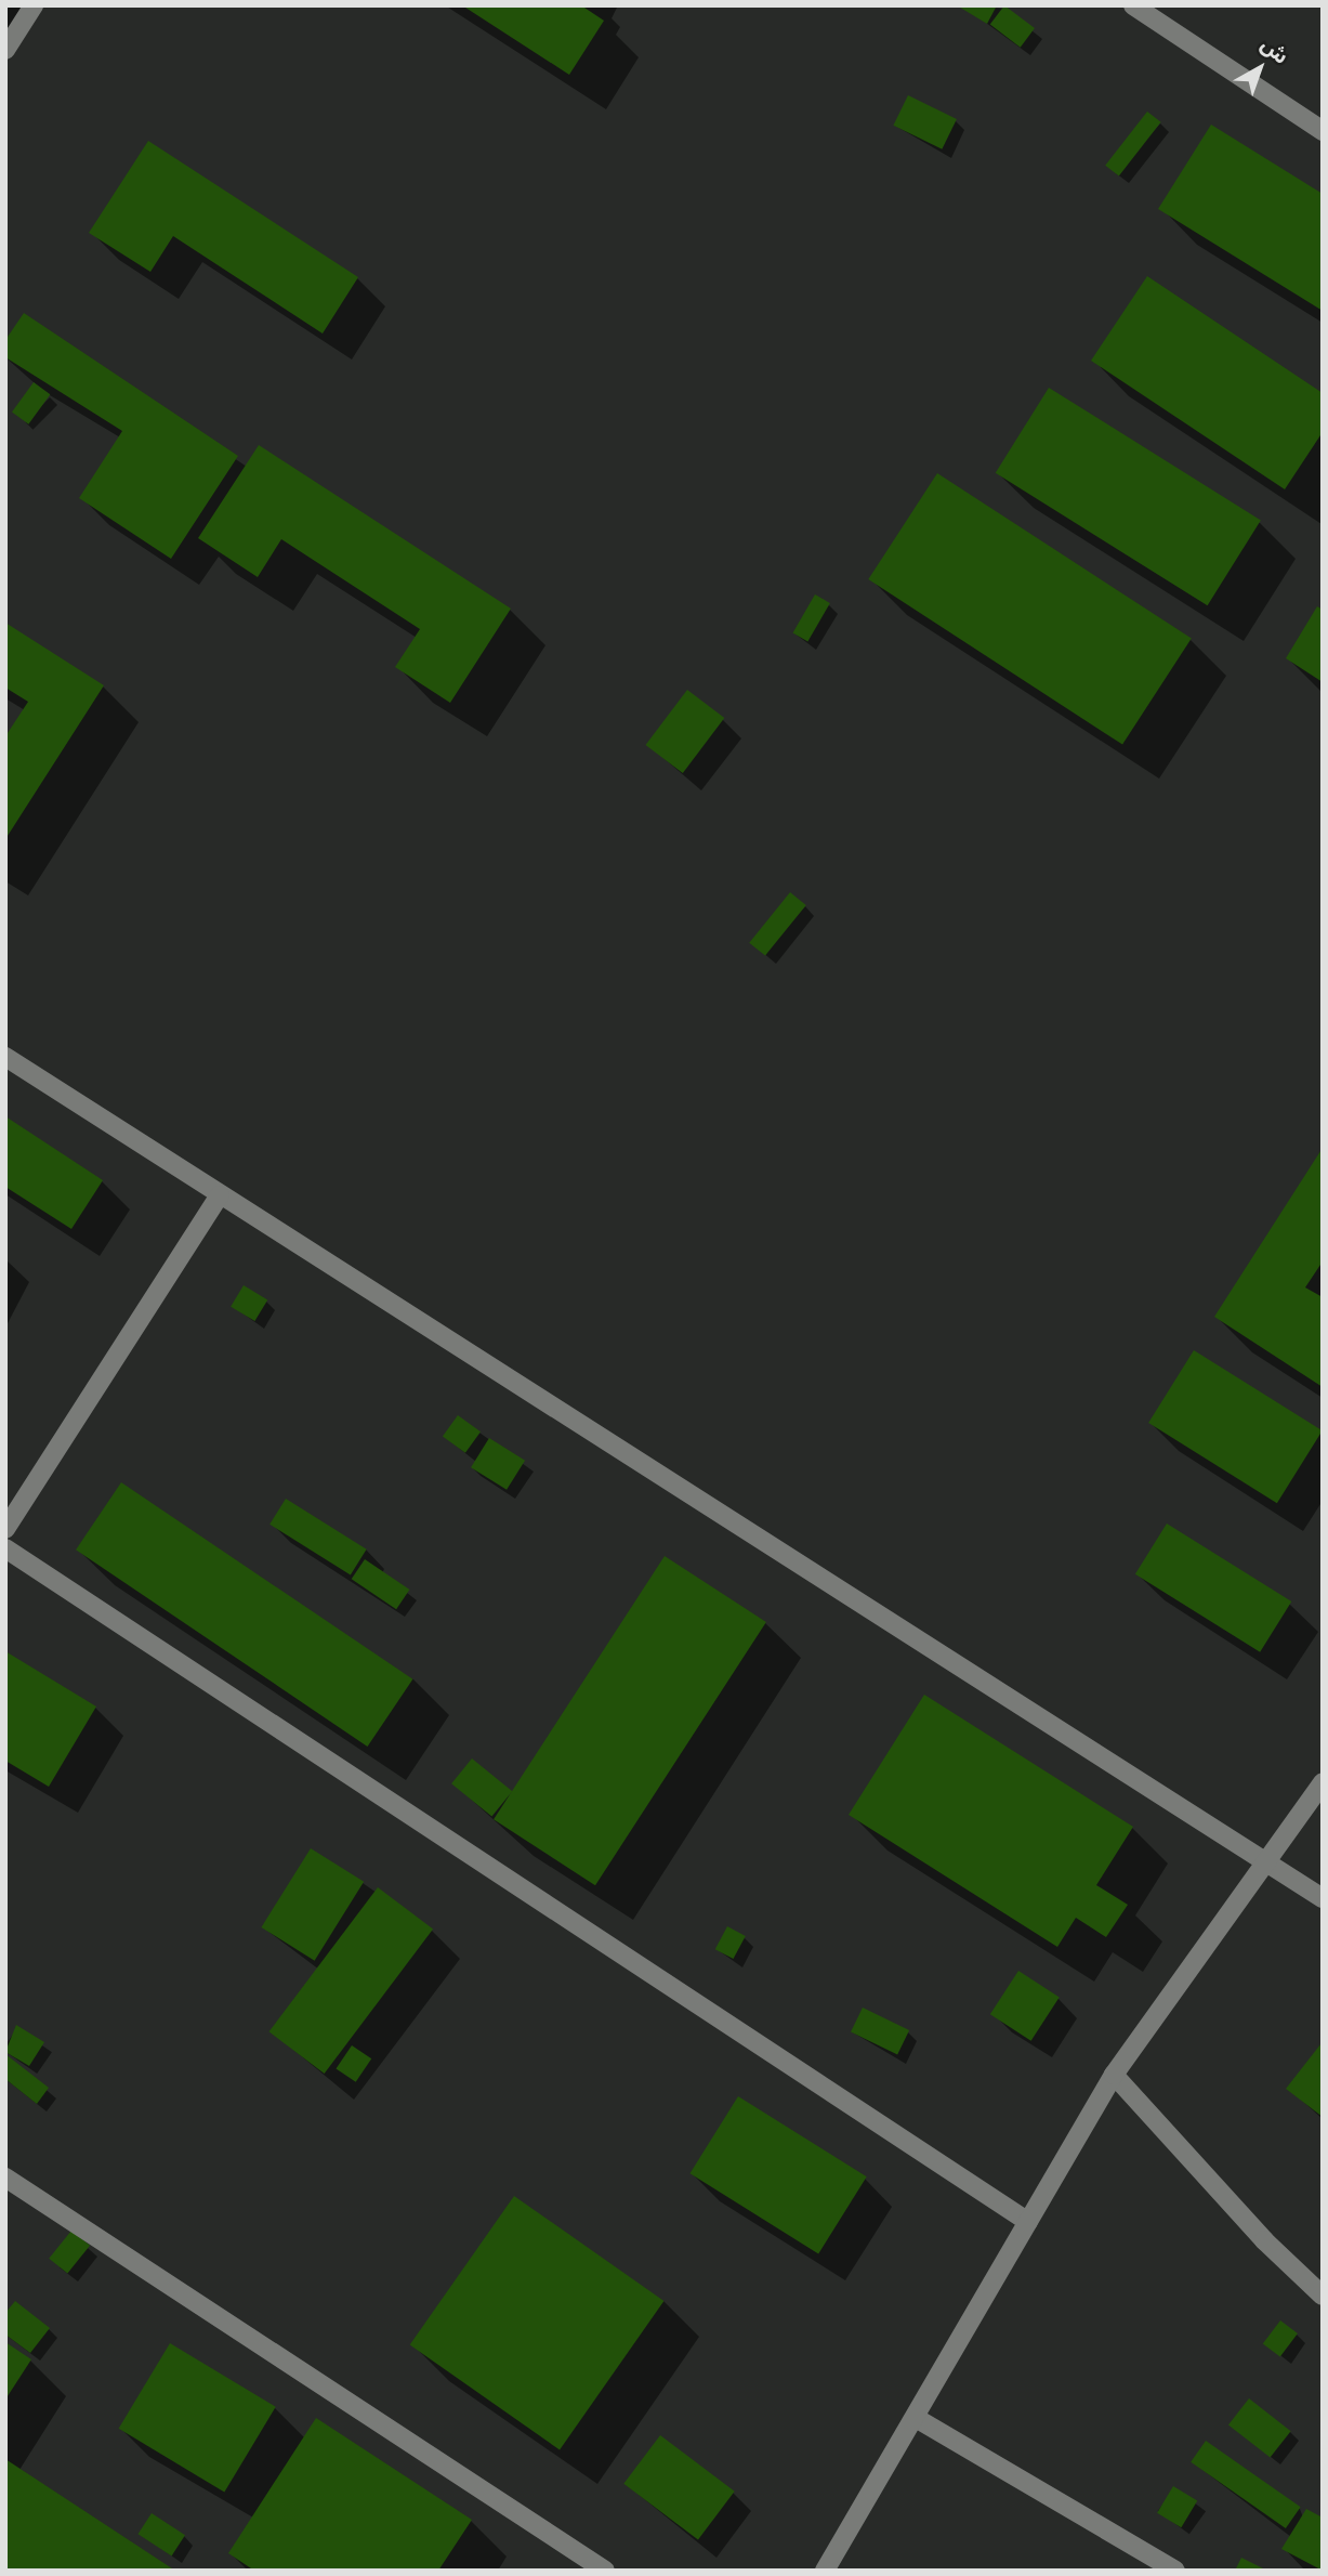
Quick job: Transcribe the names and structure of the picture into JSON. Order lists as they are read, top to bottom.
{
  "north": "top right"
}
